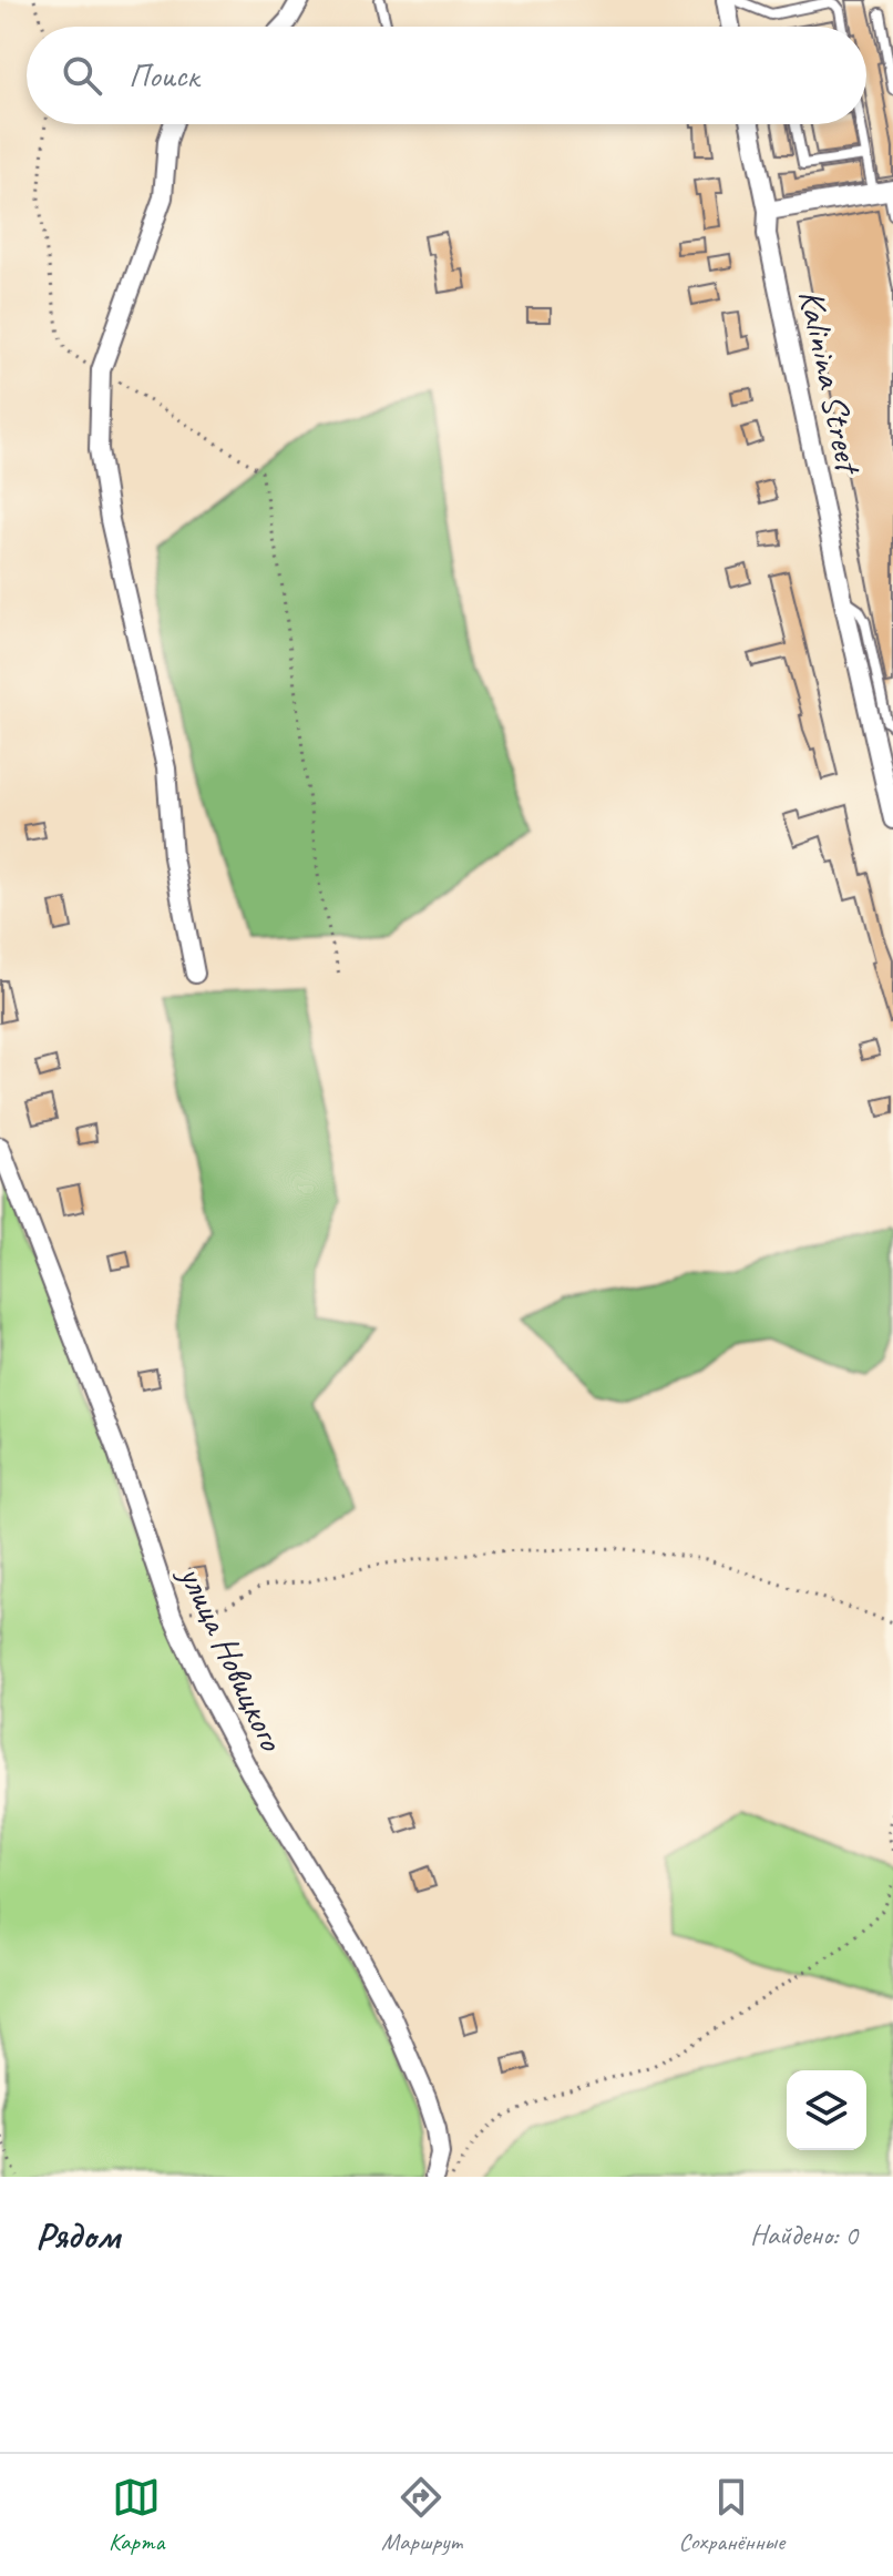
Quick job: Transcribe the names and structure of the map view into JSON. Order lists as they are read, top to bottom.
{
  "streets": {
    "street": ["Kalinina Street", "улица Новицкого"]
  },
  "page": {
    "search": "Поиск",
    "heading": ["Рядом", "Найдено: 0"],
    "nav": ["Карта", "Маршрут", "Сохранённые"]
  }
}
